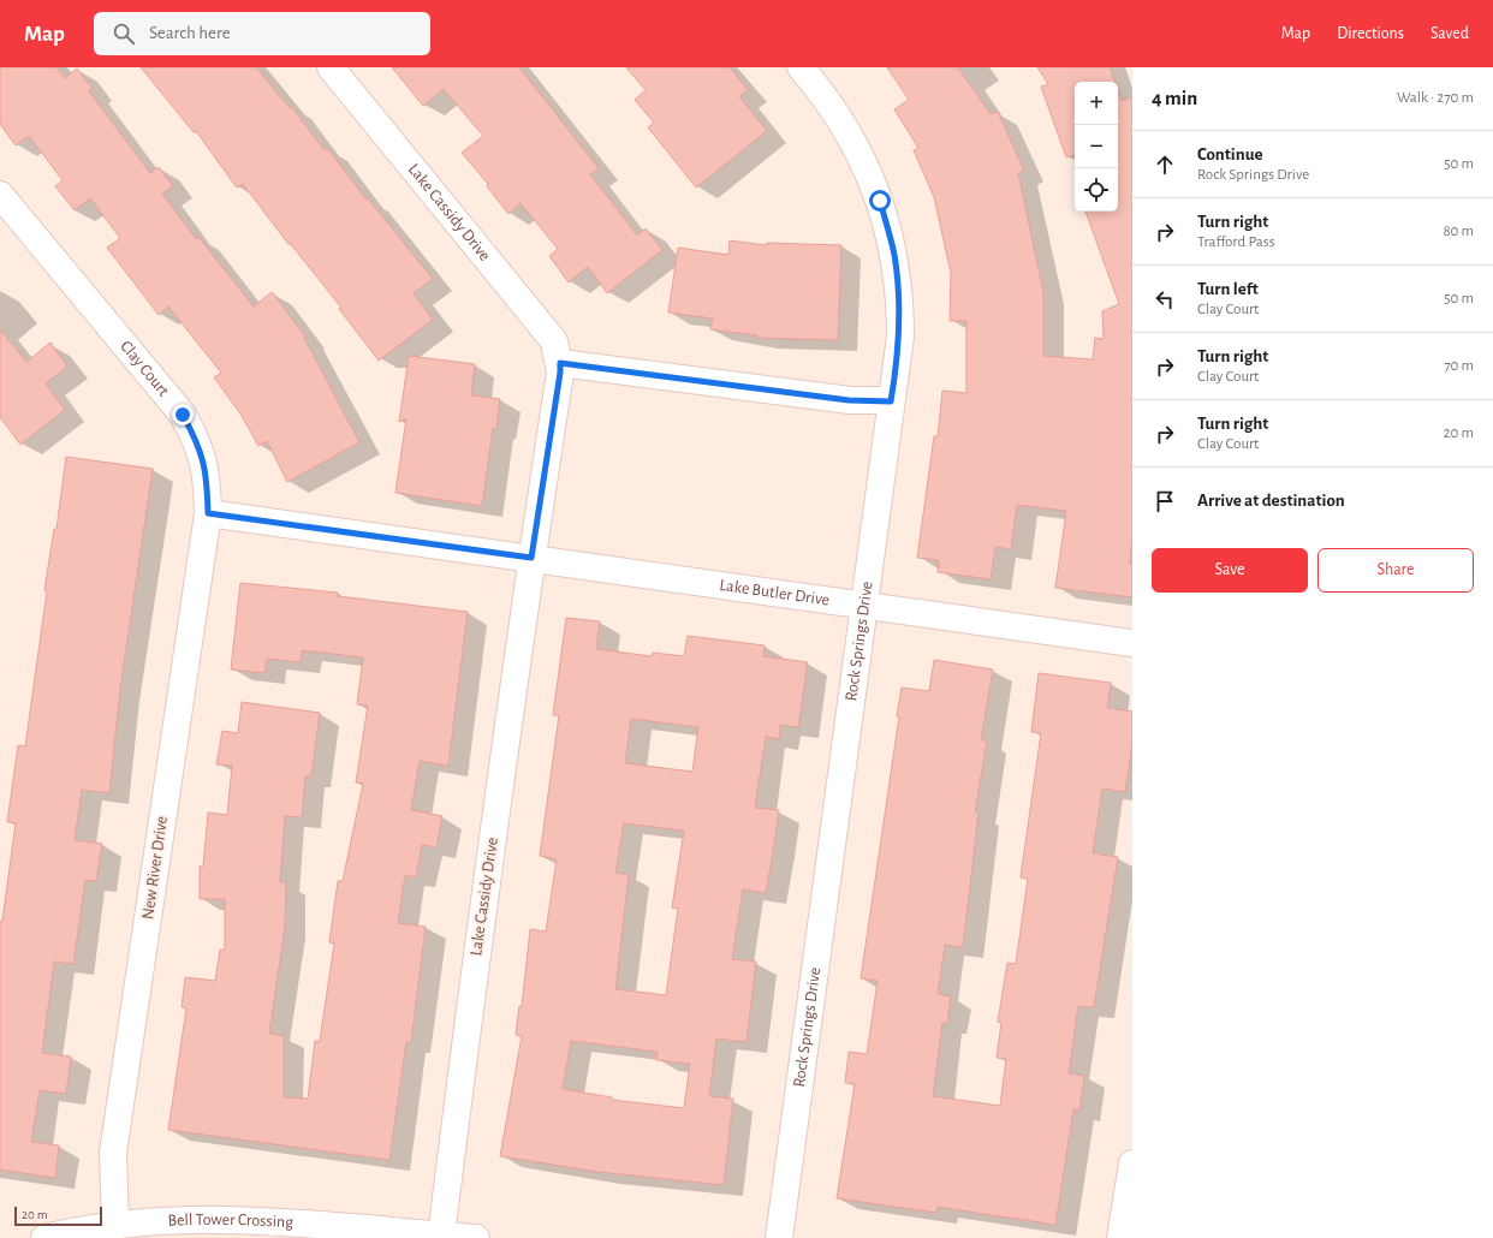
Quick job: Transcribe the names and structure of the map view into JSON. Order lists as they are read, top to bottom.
{
  "streets": {
    "street": [
      "Lake Cassidy Drive",
      "Clay Court",
      "Lake Butler Drive",
      "Rock Springs Drive",
      "New River Drive",
      "Bell Tower Crossing"
    ]
  },
  "crossings": [
    ["Lake Cassidy Drive", "Lake Butler Drive"],
    ["Lake Cassidy Drive", "Bell Tower Crossing"],
    ["Clay Court", "New River Drive"],
    ["Lake Butler Drive", "Rock Springs Drive"],
    ["New River Drive", "Bell Tower Crossing"]
  ],
  "scale_bar": "20 m",
  "page": {
    "header": "Map",
    "search": "Search here",
    "nav": ["Map", "Directions", "Saved"],
    "heading": ["4 min", "Walk · 270 m"],
    "map_buttons": ["+", "−"],
    "list": [
      ["Continue", "Rock Springs Drive", "50 m"],
      ["Turn right", "Trafford Pass", "80 m"],
      ["Turn left", "Clay Court", "50 m"],
      ["Turn right", "Clay Court", "70 m"],
      ["Turn right", "Clay Court", "20 m"],
      "Arrive at destination"
    ],
    "buttons": ["Save", "Share"],
    "scale": "20 m"
  }
}
